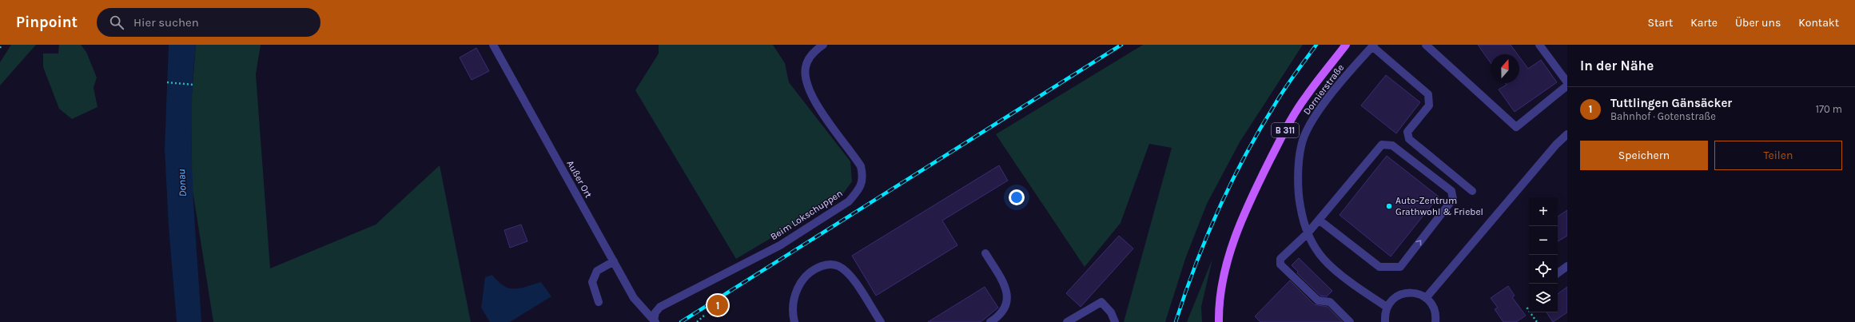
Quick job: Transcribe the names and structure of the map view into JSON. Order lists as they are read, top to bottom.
{
  "streets": {
    "main road": ["B 311"],
    "street": ["Dornierstraße", "Außer Ort", "Beim Lokschuppen"]
  },
  "crossings": [
    ["Außer Ort", "Beim Lokschuppen"]
  ],
  "water": ["Donau"],
  "places": ["Auto-Zentrum Grathwohl & Friebel"],
  "north": "top",
  "page": {
    "header": "Pinpoint",
    "search": "Hier suchen",
    "nav": [
      "Start",
      "Karte",
      "Über uns",
      "Kontakt"
    ],
    "heading": "In der Nähe",
    "list": [
      {
        "mark": "1",
        "name": "Tuttlingen Gänsäcker",
        "note": "Bahnhof · Gotenstraße",
        "value": "170 m"
      }
    ],
    "buttons": ["Speichern", "Teilen"],
    "map_buttons": ["+", "−"],
    "pins": "1"
  }
}
